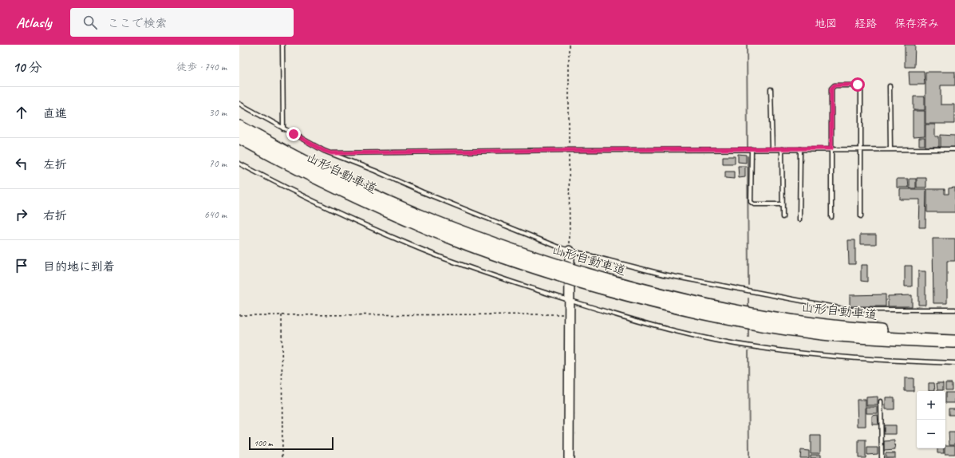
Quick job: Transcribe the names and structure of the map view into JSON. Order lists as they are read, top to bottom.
{
  "streets": {
    "highway": ["山形自動車道"]
  },
  "scale_bar": "100 m",
  "page": {
    "header": "Atlasly",
    "search": "ここで検索",
    "nav": ["地図", "経路", "保存済み"],
    "heading": ["10 分", "徒歩 · 740 m"],
    "list": [
      ["直進", "30 m"],
      ["左折", "70 m"],
      ["右折", "640 m"],
      "目的地に到着"
    ],
    "map_buttons": ["+", "−"],
    "scale": "100 m"
  }
}
